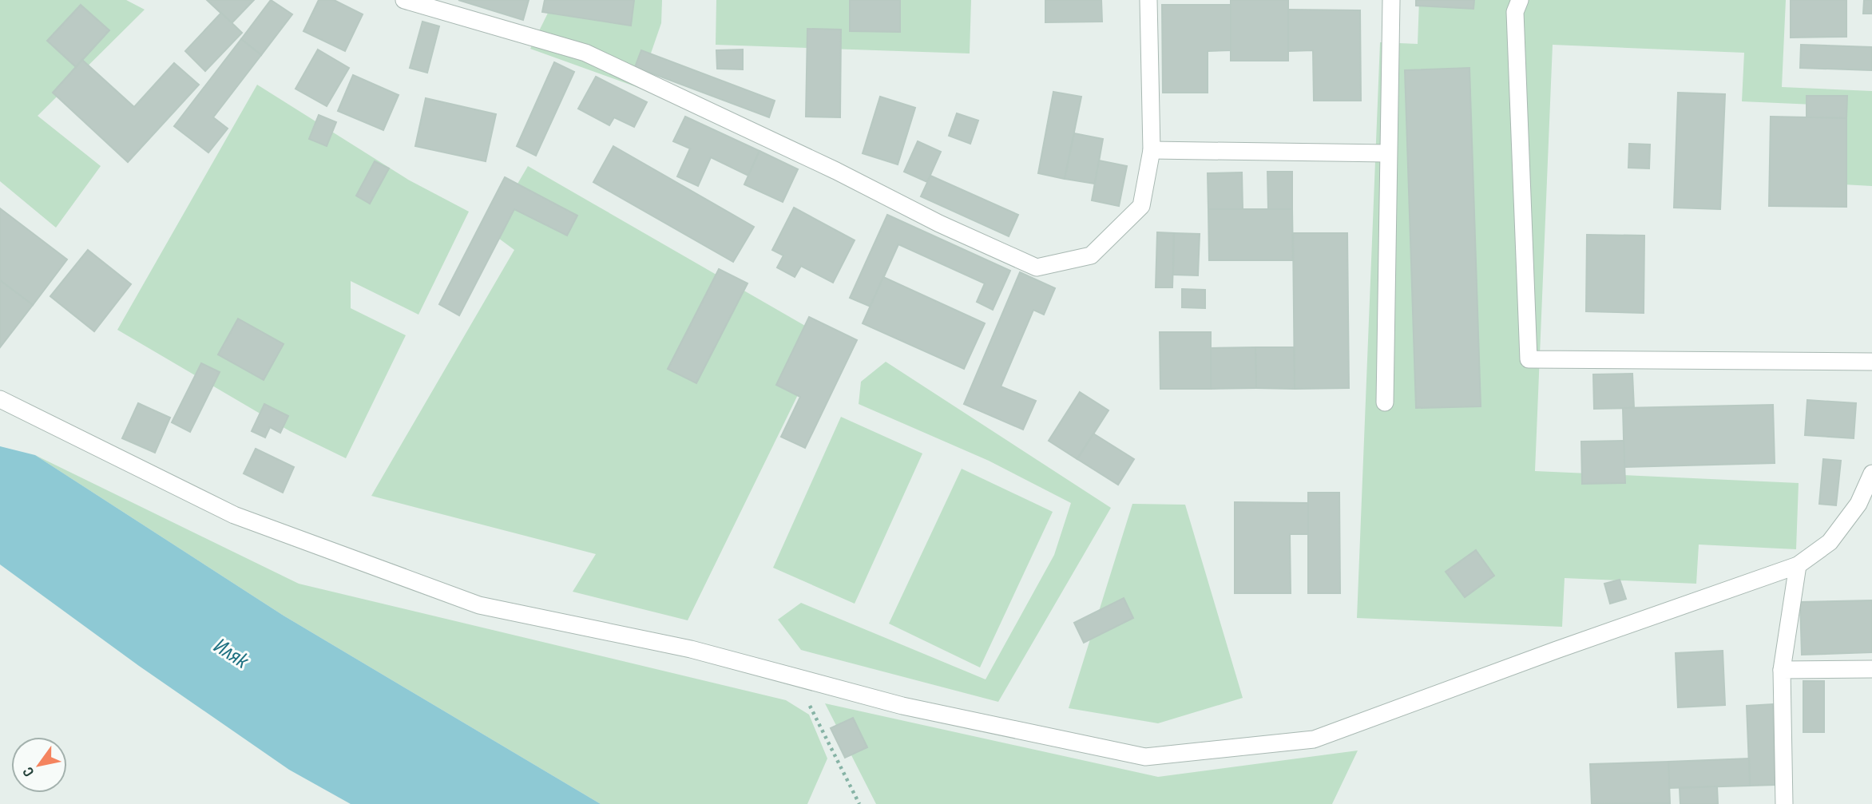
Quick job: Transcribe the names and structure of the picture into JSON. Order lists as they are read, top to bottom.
{
  "water": ["Иляк"],
  "north": "bottom left"
}
